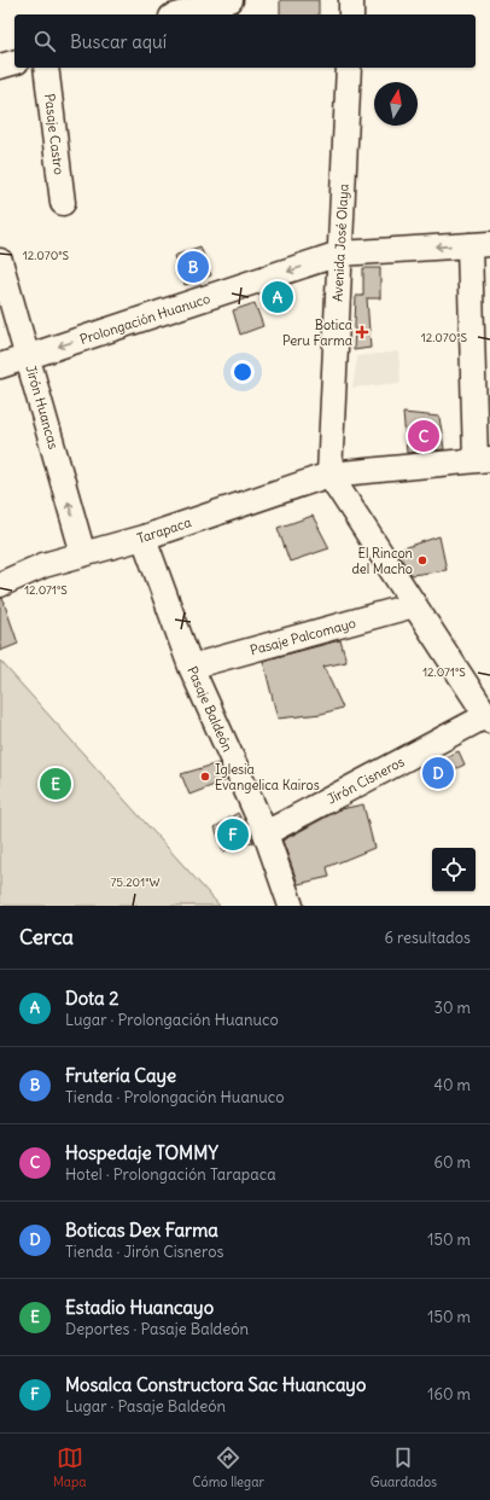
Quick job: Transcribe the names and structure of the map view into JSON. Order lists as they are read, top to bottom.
{
  "streets": {
    "street": [
      "Pasaje Castro",
      "Avenida José Olaya",
      "Prolongación Huanuco",
      "Jirón Huancas",
      "Tarapaca",
      "Pasaje Palcomayo",
      "Pasaje Baldeón",
      "Jirón Cisneros"
    ]
  },
  "crossings": [
    ["Avenida José Olaya", "Prolongación Huanuco"],
    ["Avenida José Olaya", "Tarapaca"],
    ["Prolongación Huanuco", "Jirón Huancas"],
    ["Jirón Huancas", "Tarapaca"],
    ["Tarapaca", "Pasaje Baldeón"],
    ["Pasaje Palcomayo", "Pasaje Baldeón"],
    ["Pasaje Baldeón", "Jirón Cisneros"]
  ],
  "one_way": ["Prolongación Huanuco", "Jirón Huancas"],
  "places": {
    "health": ["Botica Peru Farma"],
    "other": ["El Rincon del Macho", "Iglesia Evangelica Kairos"]
  },
  "north": "top",
  "page": {
    "search": "Buscar aquí",
    "pins": [
      "B",
      "A",
      "C",
      "D",
      "E",
      "F"
    ],
    "heading": ["Cerca", "6 resultados"],
    "list": [
      {
        "mark": "A",
        "name": "Dota 2",
        "note": "Lugar · Prolongación Huanuco",
        "value": "30 m"
      },
      {
        "mark": "B",
        "name": "Frutería Caye",
        "note": "Tienda · Prolongación Huanuco",
        "value": "40 m"
      },
      {
        "mark": "C",
        "name": "Hospedaje TOMMY",
        "note": "Hotel · Prolongación Tarapaca",
        "value": "60 m"
      },
      {
        "mark": "D",
        "name": "Boticas Dex Farma",
        "note": "Tienda · Jirón Cisneros",
        "value": "150 m"
      },
      {
        "mark": "E",
        "name": "Estadio Huancayo",
        "note": "Deportes · Pasaje Baldeón",
        "value": "150 m"
      },
      {
        "mark": "F",
        "name": "Mosalca Constructora Sac Huancayo",
        "note": "Lugar · Pasaje Baldeón",
        "value": "160 m"
      }
    ],
    "nav": ["Mapa", "Cómo llegar", "Guardados"]
  },
  "coordinates": ["12.070°S", "12.071°S", "75.201°W"]
}
